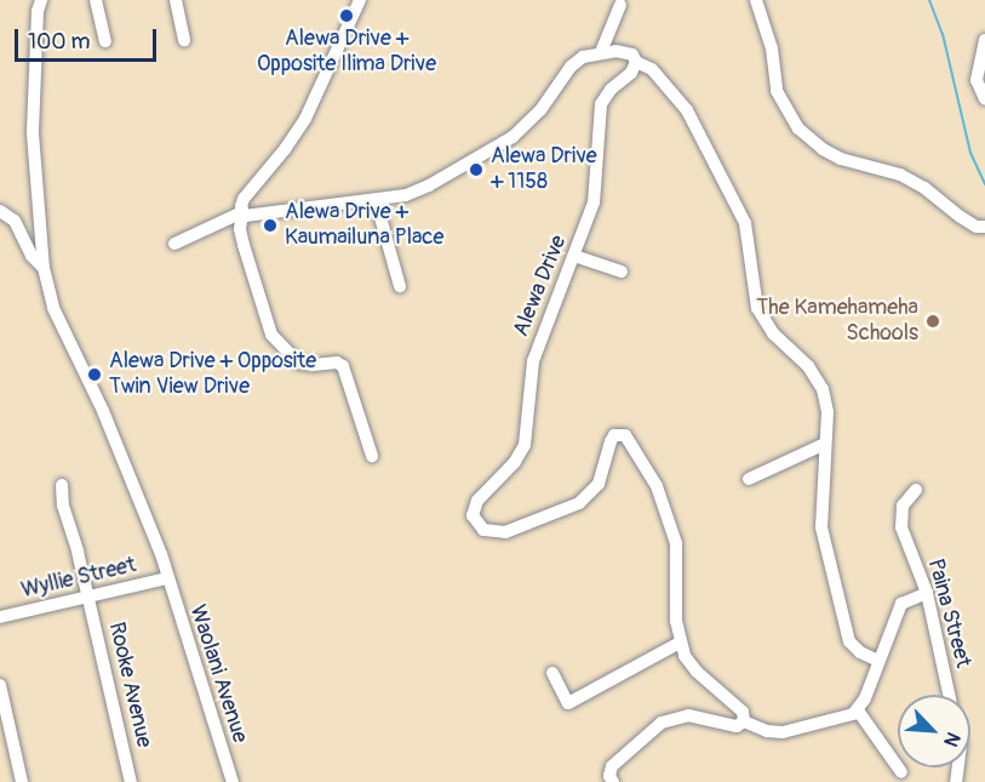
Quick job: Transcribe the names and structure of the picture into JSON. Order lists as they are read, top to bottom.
{
  "streets": {
    "street": [
      "Alewa Drive",
      "Wyllie Street",
      "Paina Street",
      "Waolani Avenue",
      "Rooke Avenue"
    ]
  },
  "crossings": [
    ["Wyllie Street", "Waolani Avenue"],
    ["Wyllie Street", "Rooke Avenue"]
  ],
  "places": [
    "Alewa Drive + Opposite Ilima Drive",
    "Alewa Drive + 1158",
    "Alewa Drive + Kaumailuna Place",
    "The Kamehameha Schools",
    "Alewa Drive + Opposite Twin View Drive"
  ],
  "scale_bar": "100 m",
  "north": "bottom right"
}
